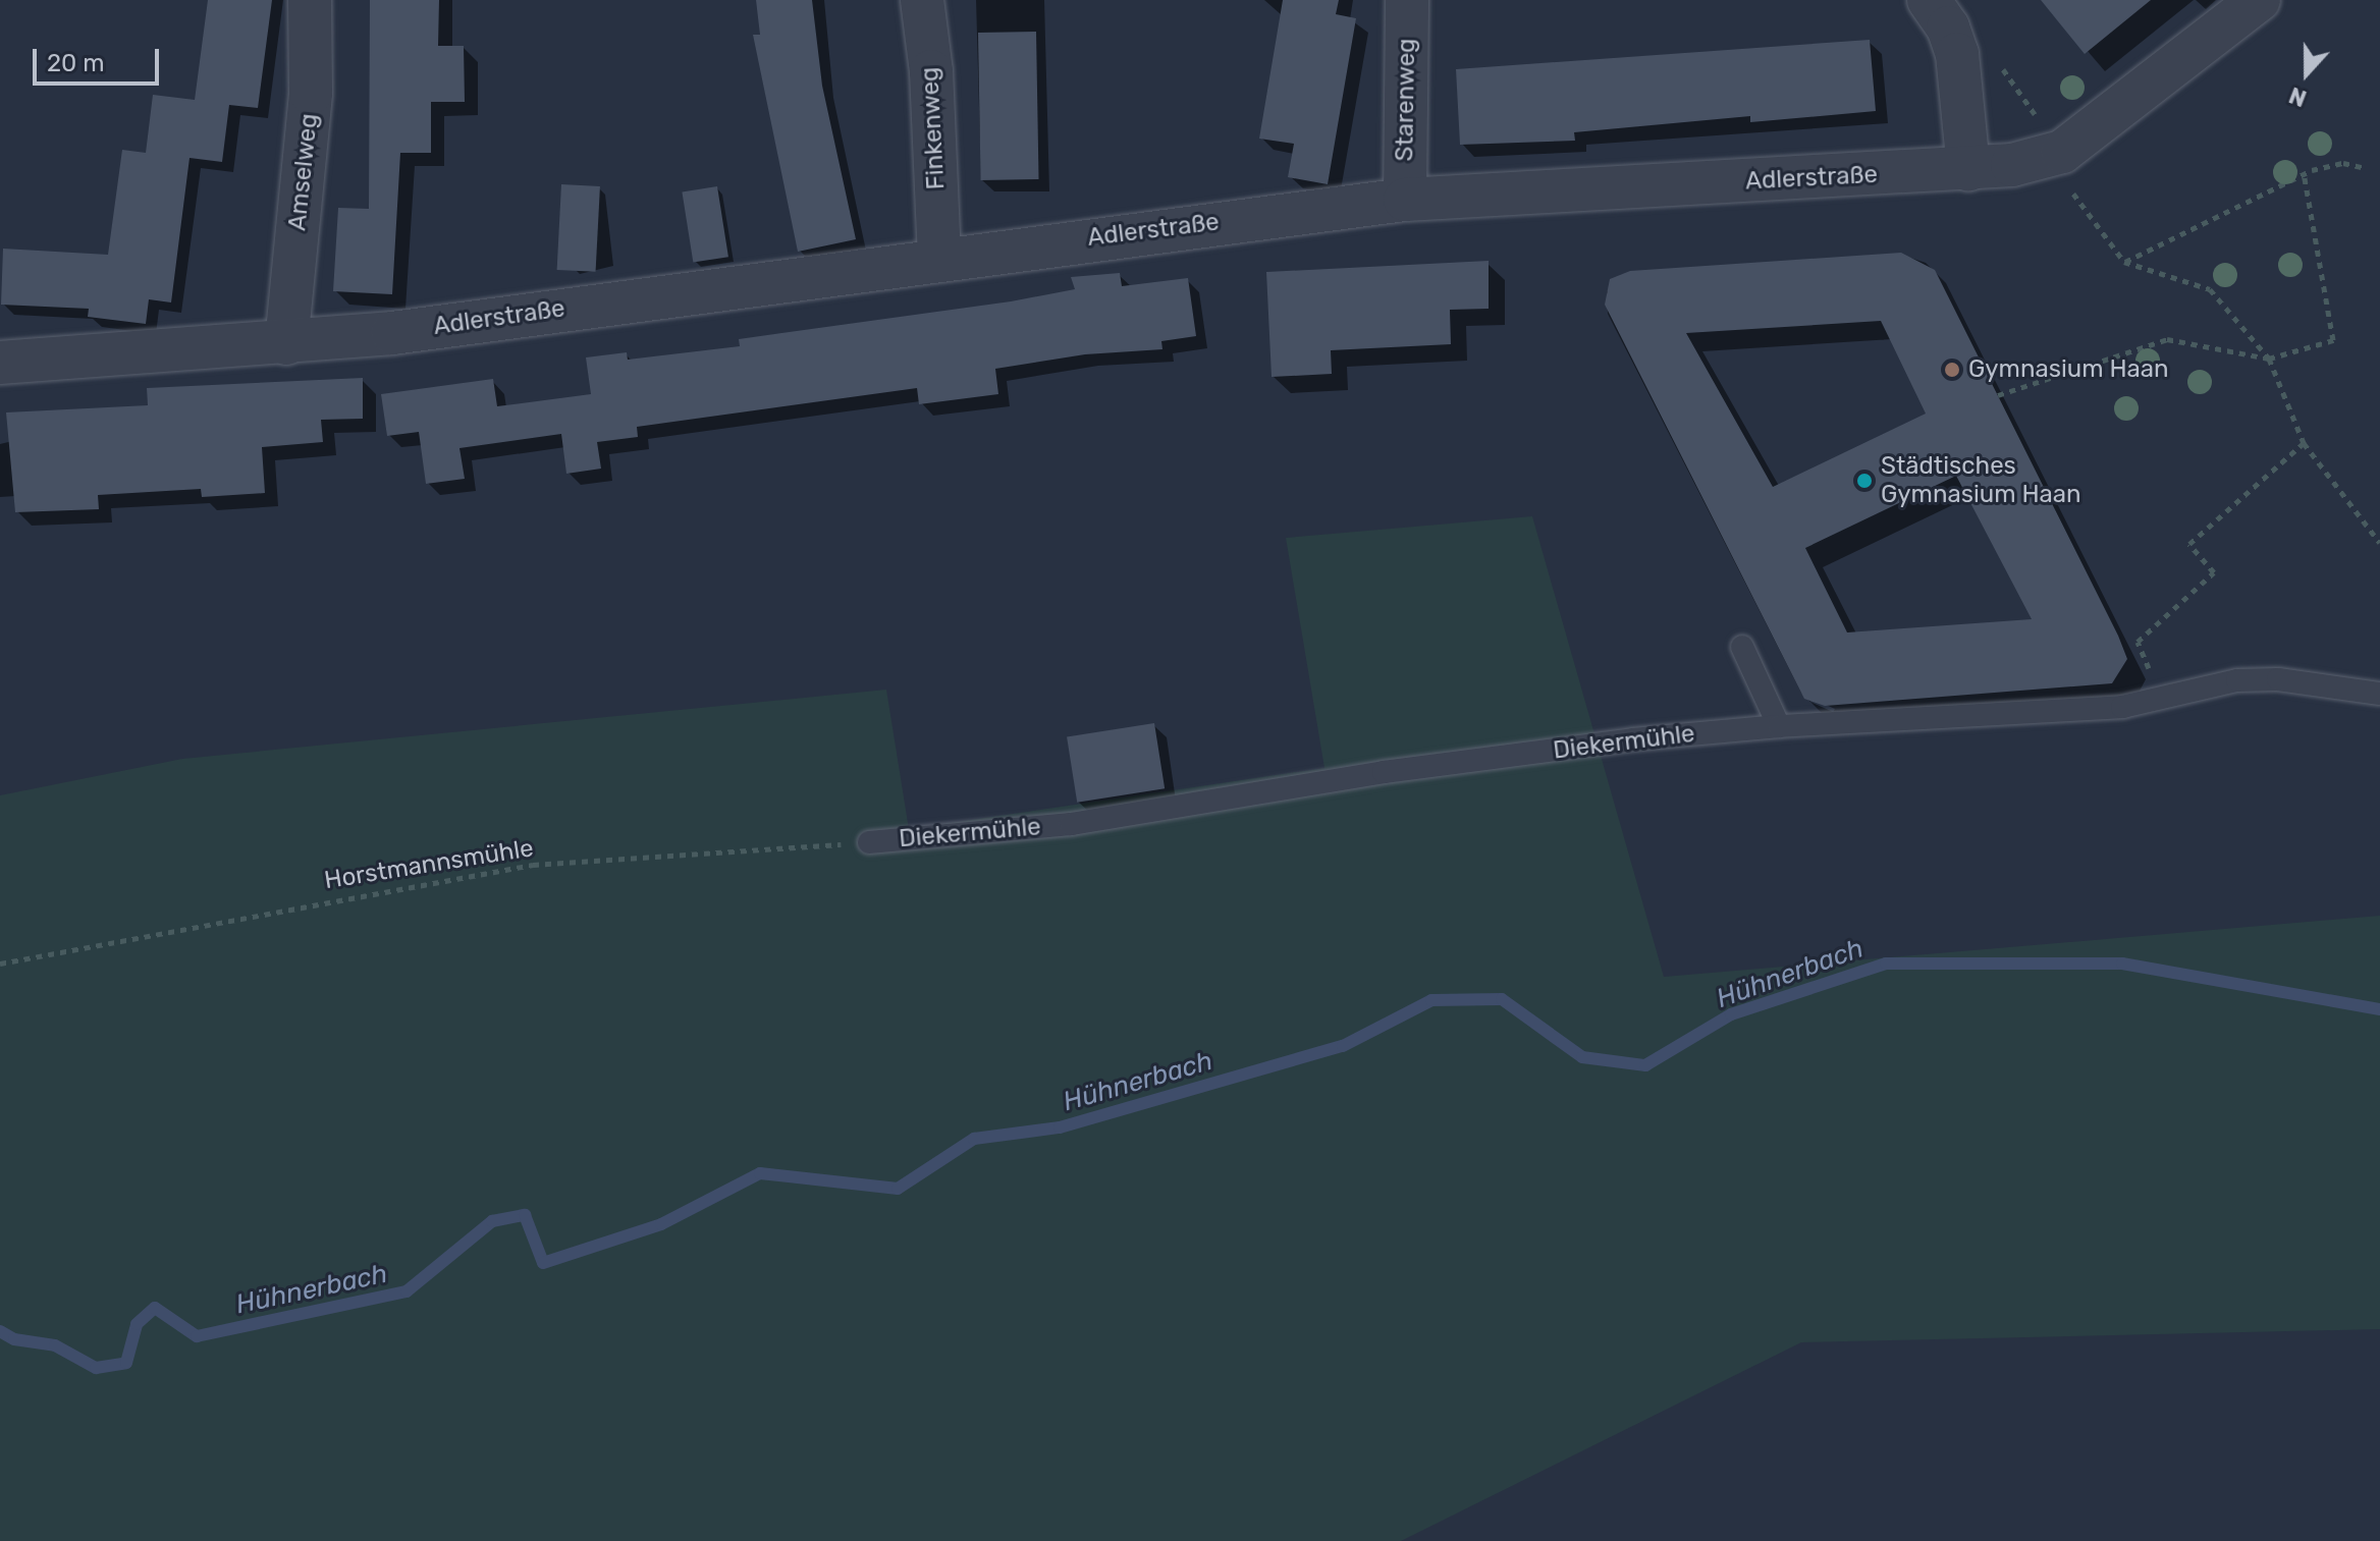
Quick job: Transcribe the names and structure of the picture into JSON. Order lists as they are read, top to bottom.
{
  "streets": {
    "street": [
      "Starenweg",
      "Finkenweg",
      "Amselweg",
      "Adlerstraße"
    ],
    "lane": ["Diekermühle"],
    "path": ["Horstmannsmühle"]
  },
  "crossings": [
    ["Starenweg", "Adlerstraße"],
    ["Finkenweg", "Adlerstraße"],
    ["Amselweg", "Adlerstraße"],
    ["Diekermühle", "Horstmannsmühle"]
  ],
  "water": ["Hühnerbach"],
  "places": ["Gymnasium Haan", "Städtisches Gymnasium Haan"],
  "scale_bar": "20 m",
  "north": "bottom"
}
